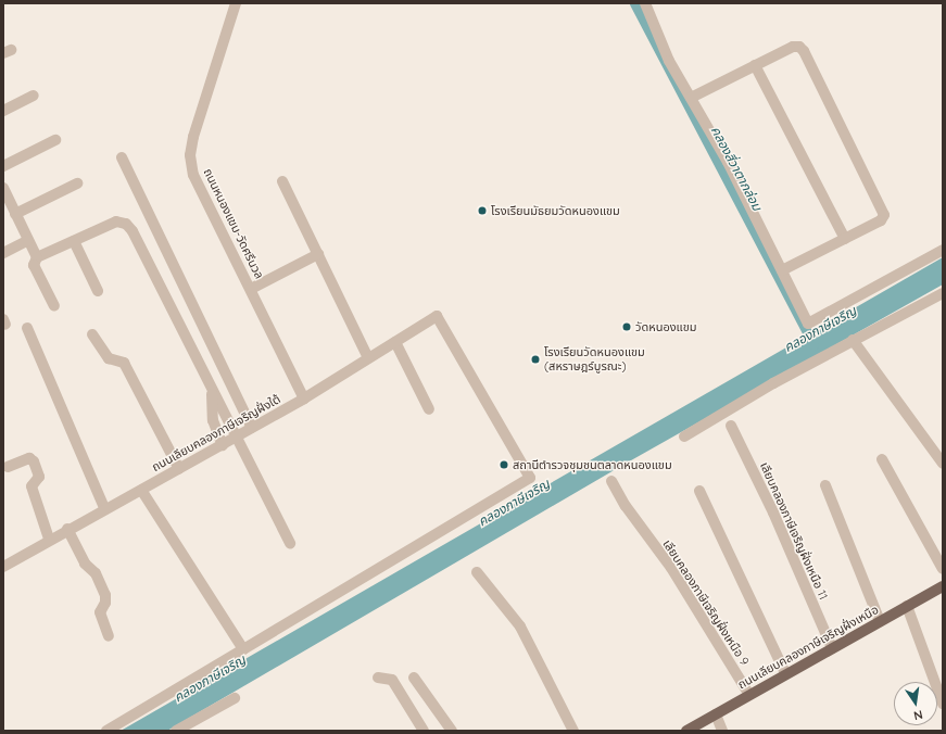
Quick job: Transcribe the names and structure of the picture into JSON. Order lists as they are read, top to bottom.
{
  "streets": {
    "main road": ["ถนนเลียบคลองภาษีเจริญฝั่งเหนือ"],
    "street": [
      "ถนนหนองแขม-วัดศรีนวล",
      "ถนนเลียบคลองภาษีเจริญฝั่งใต้",
      "เลียบคลองภาษีเจริญฝั่งเหนือ 11",
      "เลียบคลองภาษีเจริญฝั่งเหนือ 9"
    ]
  },
  "crossings": [
    ["ถนนหนองแขม-วัดศรีนวล", "ถนนเลียบคลองภาษีเจริญฝั่งใต้"],
    ["เลียบคลองภาษีเจริญฝั่งเหนือ 11", "ถนนเลียบคลองภาษีเจริญฝั่งเหนือ"],
    ["เลียบคลองภาษีเจริญฝั่งเหนือ 9", "ถนนเลียบคลองภาษีเจริญฝั่งเหนือ"]
  ],
  "water": ["คลองสี่วาตากล่อม", "คลองภาษีเจริญ"],
  "places": [
    "โรงเรียนมัธยมวัดหนองแขม",
    "วัดหนองแขม",
    "โรงเรียนวัดหนองแขม (สหราษฎร์บูรณะ)",
    "สถานีตำรวจชุมชนตลาดหนองแขม"
  ],
  "north": "bottom"
}
